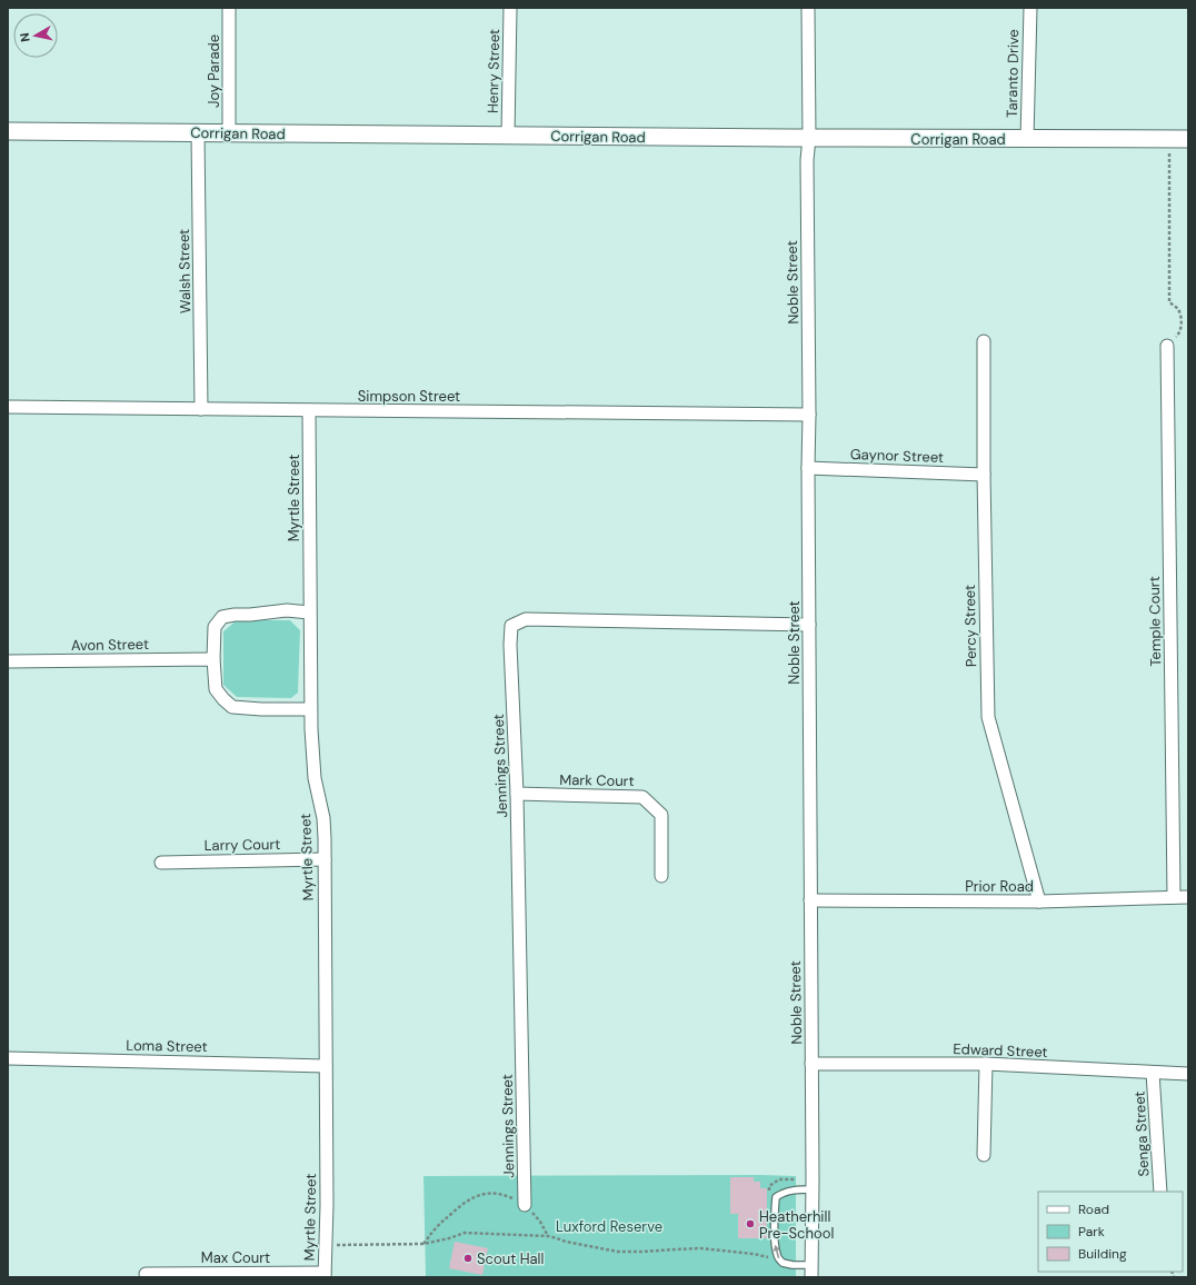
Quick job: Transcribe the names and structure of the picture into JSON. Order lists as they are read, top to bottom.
{
  "streets": {
    "main road": ["Corrigan Road"],
    "street": [
      "Joy Parade",
      "Henry Street",
      "Taranto Drive",
      "Walsh Street",
      "Noble Street",
      "Simpson Street",
      "Gaynor Street",
      "Myrtle Street",
      "Temple Court",
      "Percy Street",
      "Avon Street",
      "Jennings Street",
      "Mark Court",
      "Larry Court",
      "Prior Road",
      "Loma Street",
      "Edward Street",
      "Senga Street",
      "Max Court"
    ]
  },
  "crossings": [
    ["Joy Parade", "Corrigan Road"],
    ["Henry Street", "Corrigan Road"],
    ["Taranto Drive", "Corrigan Road"],
    ["Corrigan Road", "Walsh Street"],
    ["Corrigan Road", "Noble Street"],
    ["Walsh Street", "Simpson Street"],
    ["Noble Street", "Simpson Street"],
    ["Noble Street", "Gaynor Street"],
    ["Noble Street", "Jennings Street"],
    ["Noble Street", "Prior Road"],
    ["Noble Street", "Edward Street"],
    ["Simpson Street", "Myrtle Street"],
    ["Gaynor Street", "Percy Street"],
    ["Myrtle Street", "Larry Court"],
    ["Myrtle Street", "Loma Street"],
    ["Myrtle Street", "Max Court"],
    ["Temple Court", "Prior Road"],
    ["Percy Street", "Prior Road"],
    ["Jennings Street", "Mark Court"],
    ["Edward Street", "Senga Street"]
  ],
  "parks": ["Luxford Reserve"],
  "places": ["Heatherhill Pre-School", "Scout Hall"],
  "legend": ["Road", "Park", "Building"],
  "north": "left"
}
